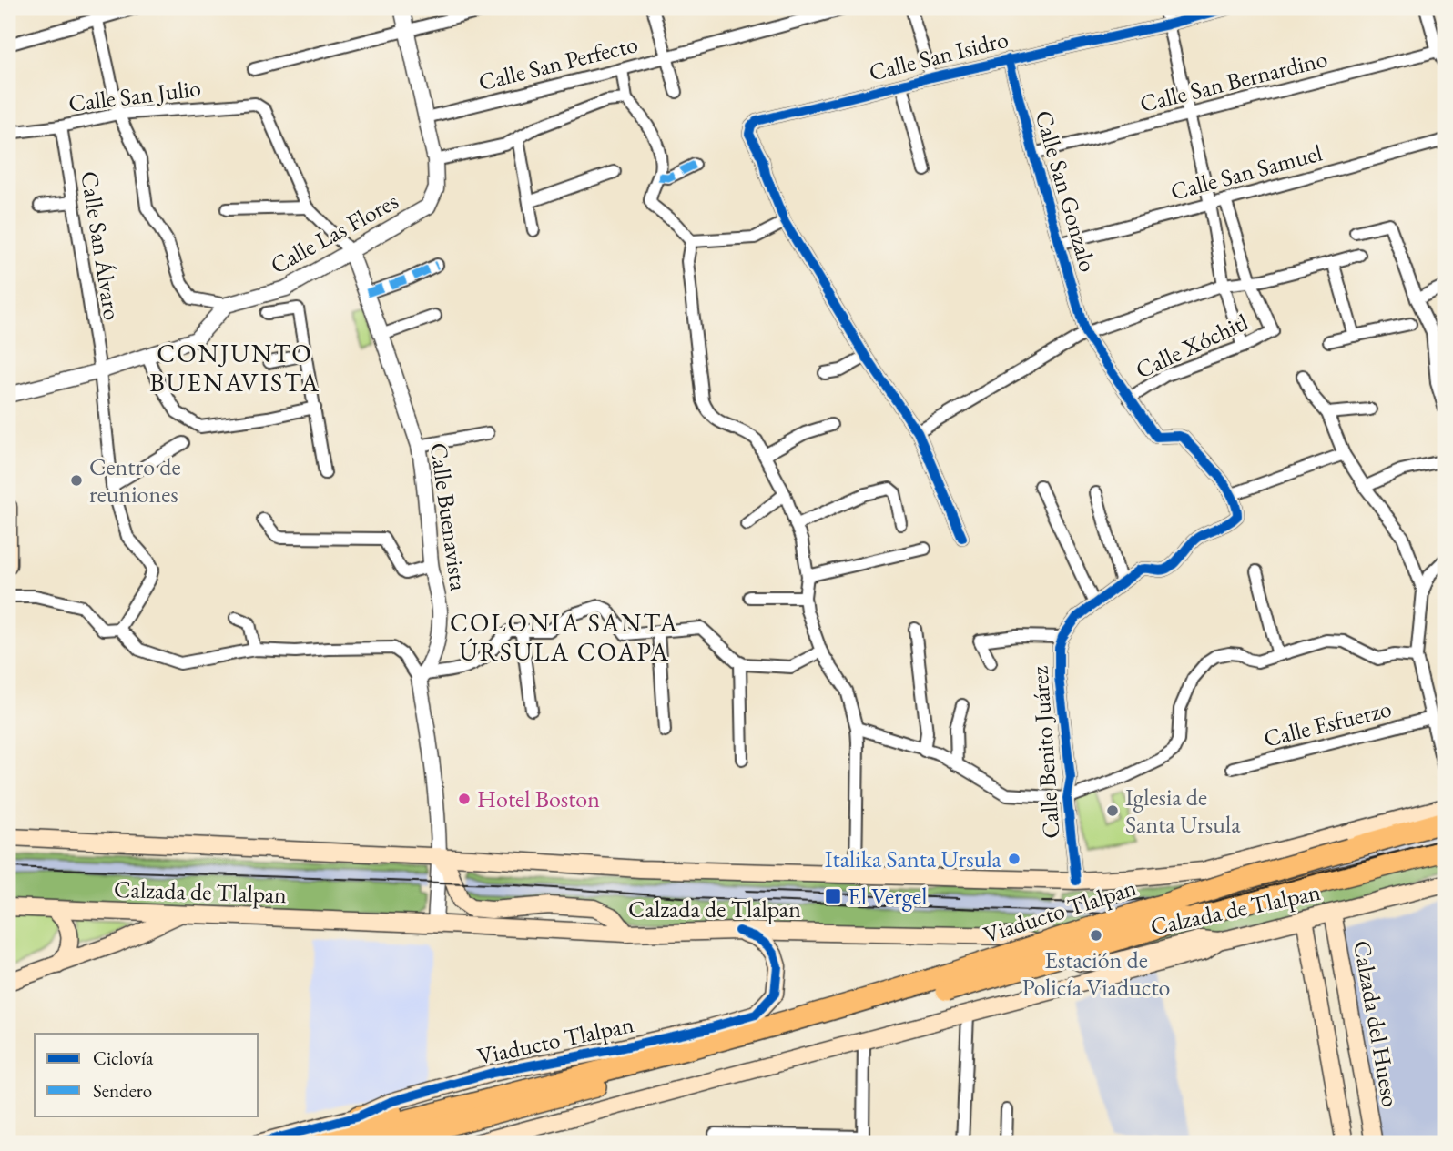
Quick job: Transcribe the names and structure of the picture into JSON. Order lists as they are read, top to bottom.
{
  "streets": {
    "highway": ["Viaducto Tlalpan"],
    "main road": ["Calzada de Tlalpan", "Calzada del Hueso"],
    "street": [
      "Calle San Isidro",
      "Calle San Perfecto",
      "Calle San Bernardino",
      "Calle San Julio",
      "Calle San Samuel",
      "Calle San Gonzalo",
      "Calle Las Flores",
      "Calle San Álvaro",
      "Calle Xóchitl",
      "Calle Buenavista",
      "Calle Esfuerzo",
      "Calle Benito Juárez"
    ]
  },
  "crossings": [
    ["Calle San Isidro", "Calle San Gonzalo"],
    ["Calle San Perfecto", "Calle Las Flores"],
    ["Calle San Bernardino", "Calle San Gonzalo"],
    ["Calle San Julio", "Calle San Álvaro"],
    ["Calle San Samuel", "Calle San Gonzalo"],
    ["Calle San Gonzalo", "Calle Xóchitl"],
    ["Calle San Gonzalo", "Calle Benito Juárez"],
    ["Calle Las Flores", "Calle Buenavista"],
    ["Calle Benito Juárez", "Calzada de Tlalpan"],
    ["Calzada de Tlalpan", "Viaducto Tlalpan"],
    ["Calzada de Tlalpan", "Calzada del Hueso"]
  ],
  "districts": ["CONJUNTO BUENAVISTA", "COLONIA SANTA ÚRSULA COAPA"],
  "places": {
    "other": [
      "Centro de reuniones",
      "Hotel Boston",
      "Iglesia de Santa Ursula",
      "Italika Santa Ursula",
      "Estación de Policía Viaducto"
    ],
    "transit": ["El Vergel"]
  },
  "legend": ["Ciclovía", "Sendero"]
}
